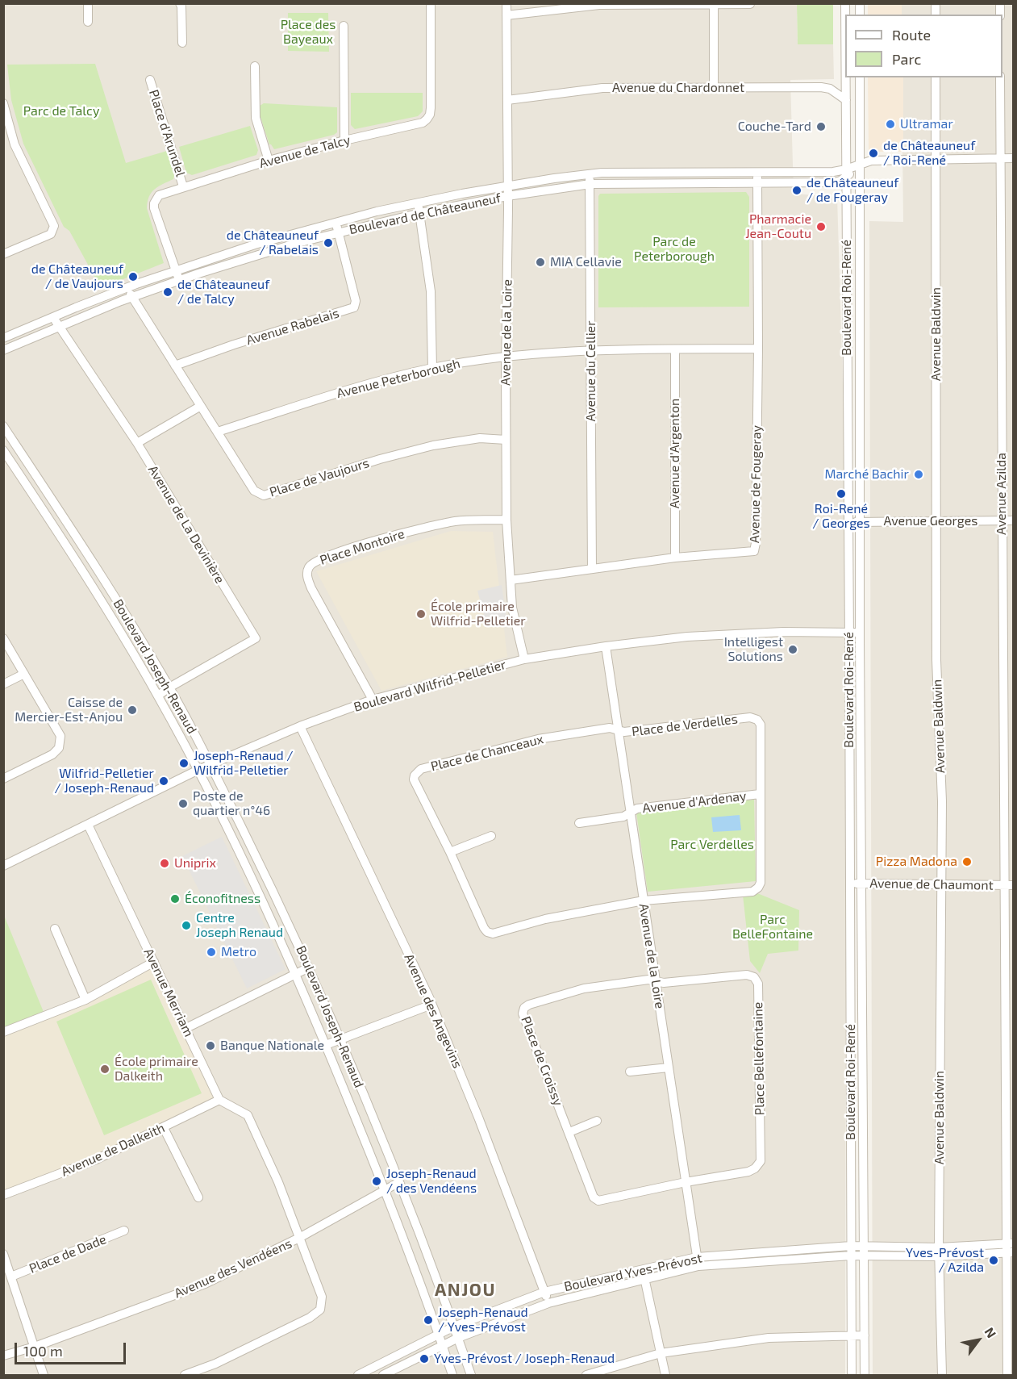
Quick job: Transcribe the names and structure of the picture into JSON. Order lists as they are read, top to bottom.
{
  "streets": {
    "street": [
      "Avenue du Chardonnet",
      "Place d'Arundel",
      "Avenue de Talcy",
      "Boulevard de Châteauneuf",
      "Boulevard Roi-René",
      "Avenue Rabelais",
      "Avenue de la Loire",
      "Avenue Baldwin",
      "Avenue du Cellier",
      "Avenue Peterborough",
      "Avenue d'Argenton",
      "Place de Vaujours",
      "Avenue de Fougeray",
      "Avenue Azilda",
      "Avenue Georges",
      "Avenue de La Devinière",
      "Place Montoire",
      "Boulevard Joseph-Renaud",
      "Boulevard Wilfrid-Pelletier",
      "Place de Verdelles",
      "Place de Chanceaux",
      "Avenue d'Ardenay",
      "Avenue de Chaumont",
      "Avenue Merriam",
      "Avenue des Angevins",
      "Place Bellefontaine",
      "Place de Croissy",
      "Avenue de Dalkeith",
      "Place de Dade",
      "Avenue des Vendéens",
      "Boulevard Yves-Prévost"
    ]
  },
  "crossings": [
    ["Avenue du Chardonnet", "Boulevard Roi-René"],
    ["Avenue du Chardonnet", "Avenue de la Loire"],
    ["Place d'Arundel", "Avenue de Talcy"],
    ["Avenue de Talcy", "Boulevard de Châteauneuf"],
    ["Boulevard de Châteauneuf", "Boulevard Roi-René"],
    ["Boulevard de Châteauneuf", "Avenue Rabelais"],
    ["Boulevard de Châteauneuf", "Avenue de la Loire"],
    ["Boulevard de Châteauneuf", "Avenue Baldwin"],
    ["Boulevard de Châteauneuf", "Avenue du Cellier"],
    ["Boulevard de Châteauneuf", "Place de Vaujours"],
    ["Boulevard de Châteauneuf", "Avenue de Fougeray"],
    ["Boulevard de Châteauneuf", "Avenue Azilda"],
    ["Boulevard de Châteauneuf", "Avenue de La Devinière"],
    ["Boulevard Roi-René", "Avenue Georges"],
    ["Boulevard Roi-René", "Boulevard Wilfrid-Pelletier"],
    ["Boulevard Roi-René", "Avenue de Chaumont"],
    ["Boulevard Roi-René", "Boulevard Yves-Prévost"],
    ["Avenue Rabelais", "Place de Vaujours"],
    ["Avenue de la Loire", "Avenue Peterborough"],
    ["Avenue de la Loire", "Place de Vaujours"],
    ["Avenue de la Loire", "Avenue de Fougeray"],
    ["Avenue de la Loire", "Place Montoire"],
    ["Avenue de la Loire", "Boulevard Wilfrid-Pelletier"],
    ["Avenue de la Loire", "Place de Verdelles"],
    ["Avenue de la Loire", "Place de Chanceaux"],
    ["Avenue de la Loire", "Avenue d'Ardenay"],
    ["Avenue de la Loire", "Place Bellefontaine"],
    ["Avenue de la Loire", "Place de Croissy"],
    ["Avenue de la Loire", "Boulevard Yves-Prévost"],
    ["Avenue Baldwin", "Avenue Georges"],
    ["Avenue Baldwin", "Avenue de Chaumont"],
    ["Avenue Baldwin", "Boulevard Yves-Prévost"],
    ["Avenue du Cellier", "Avenue Peterborough"],
    ["Avenue du Cellier", "Avenue de Fougeray"],
    ["Avenue Peterborough", "Avenue d'Argenton"],
    ["Avenue Peterborough", "Place de Vaujours"],
    ["Avenue Peterborough", "Avenue de Fougeray"],
    ["Avenue d'Argenton", "Avenue de Fougeray"],
    ["Avenue Azilda", "Avenue Georges"],
    ["Avenue Azilda", "Avenue de Chaumont"],
    ["Avenue Azilda", "Boulevard Yves-Prévost"],
    ["Avenue de La Devinière", "Boulevard Joseph-Renaud"],
    ["Place Montoire", "Boulevard Wilfrid-Pelletier"],
    ["Boulevard Joseph-Renaud", "Boulevard Wilfrid-Pelletier"],
    ["Boulevard Joseph-Renaud", "Avenue des Vendéens"],
    ["Boulevard Joseph-Renaud", "Boulevard Yves-Prévost"],
    ["Boulevard Wilfrid-Pelletier", "Avenue Merriam"],
    ["Boulevard Wilfrid-Pelletier", "Avenue des Angevins"],
    ["Place de Verdelles", "Place de Chanceaux"],
    ["Place de Verdelles", "Avenue d'Ardenay"],
    ["Avenue Merriam", "Avenue de Dalkeith"],
    ["Avenue des Angevins", "Boulevard Yves-Prévost"],
    ["Place Bellefontaine", "Place de Croissy"]
  ],
  "districts": ["ANJOU"],
  "parks": [
    "Place des Bayeaux",
    "Parc de Talcy",
    "Parc de Peterborough",
    "Parc Verdelles",
    "Parc BelleFontaine"
  ],
  "places": [
    "Ultramar",
    "Couche-Tard",
    "de Châteauneuf / Roi-René",
    "de Châteauneuf / de Fougeray",
    "Pharmacie Jean-Coutu",
    "de Châteauneuf / Rabelais",
    "MIA Cellavie",
    "de Châteauneuf / de Vaujours",
    "de Châteauneuf / de Talcy",
    "Marché Bachir",
    "Roi-René / Georges",
    "École primaire Wilfrid-Pelletier",
    "Intelligest Solutions",
    "Caisse de Mercier-Est-Anjou",
    "Joseph-Renaud / Wilfrid-Pelletier",
    "Wilfrid-Pelletier / Joseph-Renaud",
    "Poste de quartier n°46",
    "Pizza Madona",
    "Uniprix",
    "Éconofitness",
    "Centre Joseph Renaud",
    "Metro",
    "Banque Nationale",
    "École primaire Dalkeith",
    "Joseph-Renaud / des Vendéens",
    "Yves-Prévost / Azilda",
    "Joseph-Renaud / Yves-Prévost",
    "Yves-Prévost / Joseph-Renaud"
  ],
  "legend": ["Route", "Parc"],
  "scale_bar": "100 m",
  "north": "top right"
}
